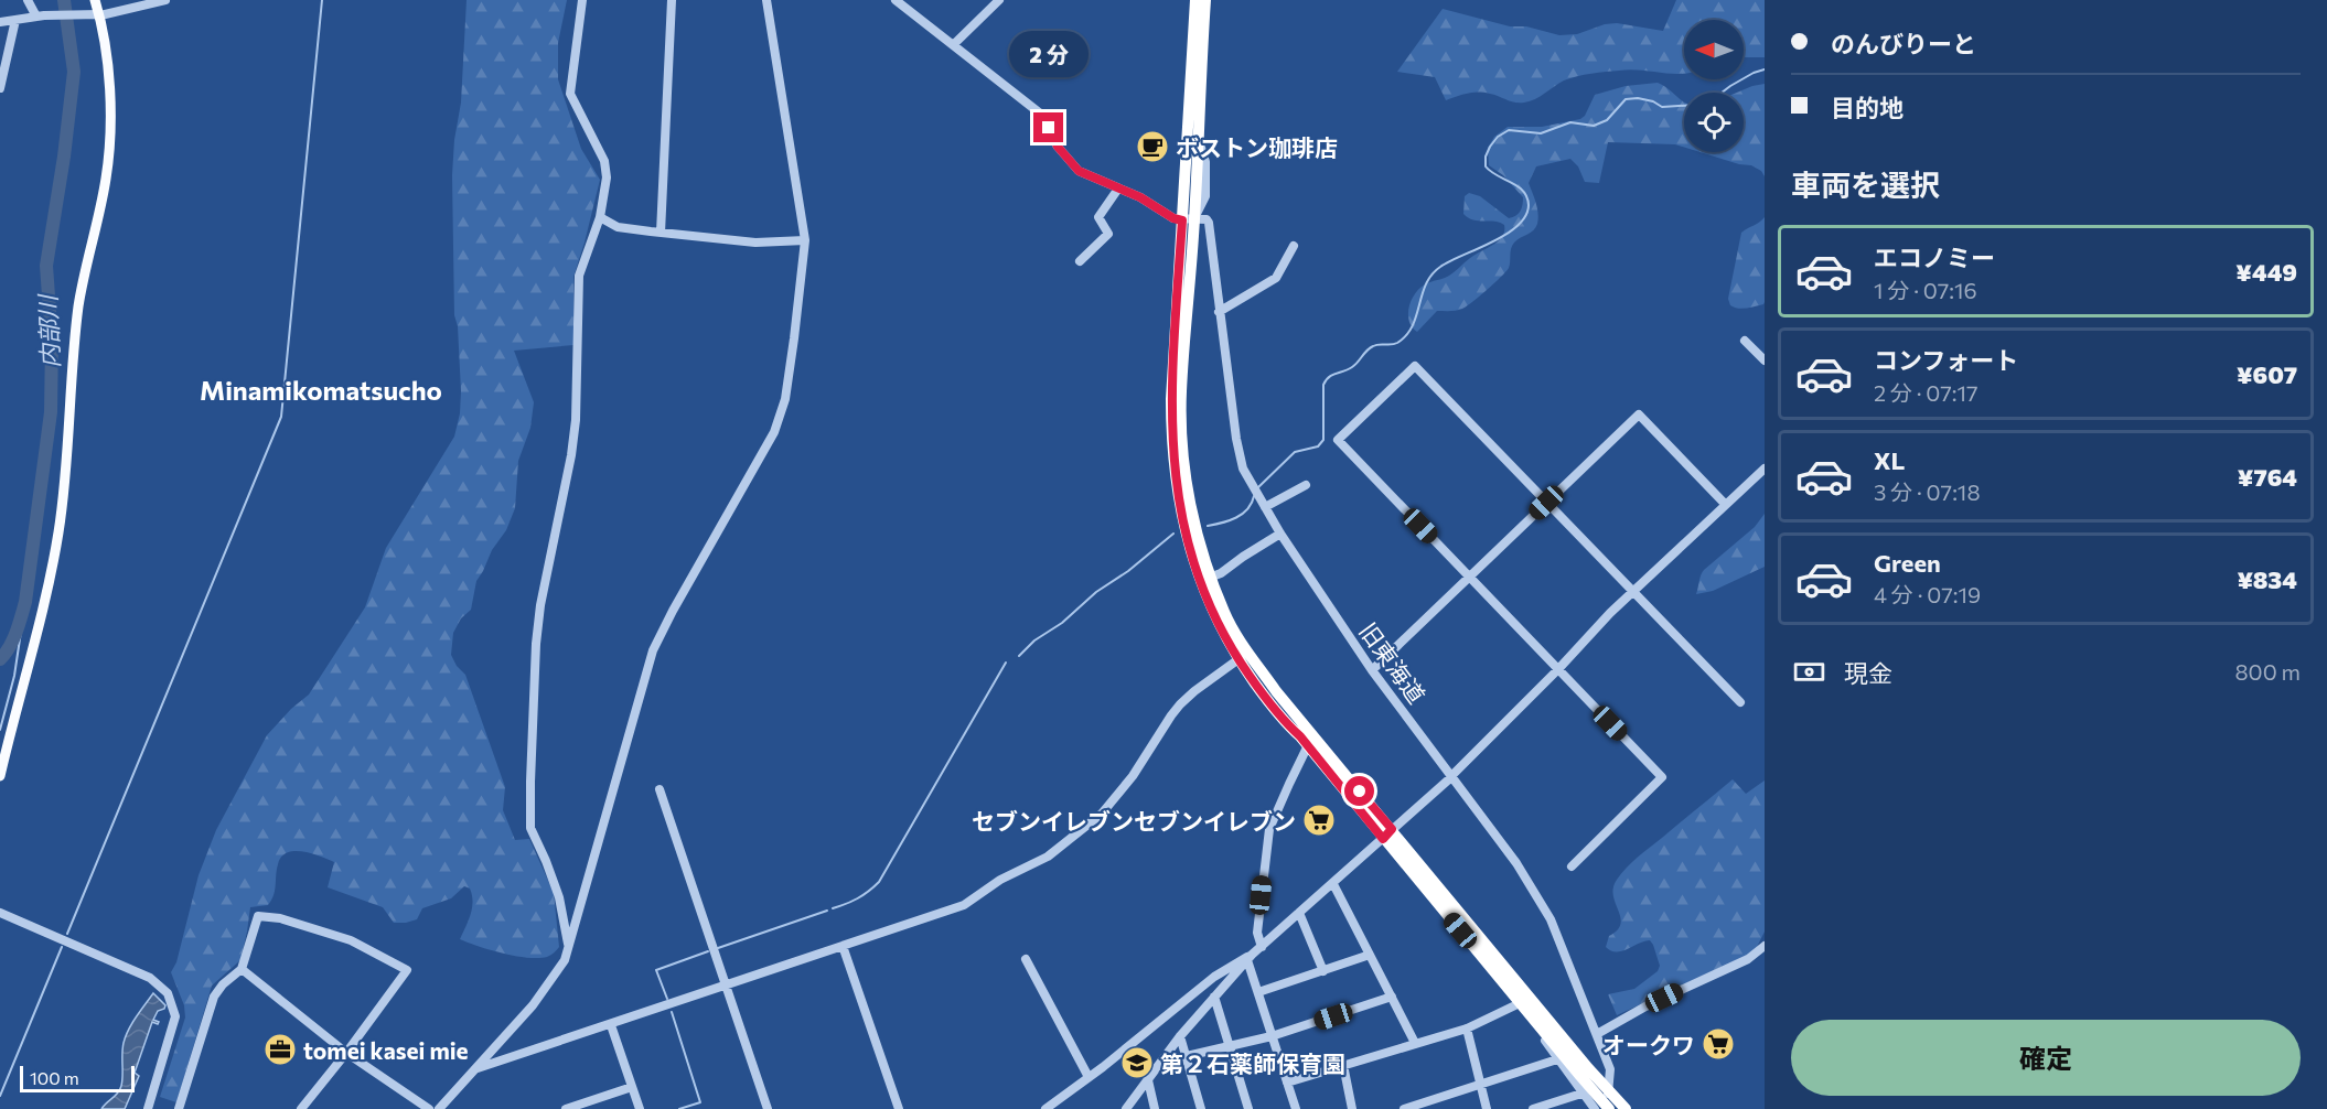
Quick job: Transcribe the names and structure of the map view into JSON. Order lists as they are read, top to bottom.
{
  "streets": {
    "street": ["旧東海道"]
  },
  "districts": ["Minamikomatsucho"],
  "water": ["内部川"],
  "places": {
    "cafe": ["ボストン珈琲店"],
    "supermarket": ["セブンイレブンセブンイレブン", "オークワ"],
    "office": ["tomei kasei mie"],
    "school or university": ["第２石薬師保育園"]
  },
  "scale_bar": "100 m",
  "north": "left",
  "page": {
    "banner": ["のんびりーと", "目的地"],
    "bubble": "2 分",
    "heading": "車両を選択",
    "list": [
      {
        "name": "エコノミー",
        "note": "1 分 · 07:16",
        "value": "¥449"
      },
      {
        "name": "コンフォート",
        "note": "2 分 · 07:17",
        "value": "¥607"
      },
      {
        "name": "XL",
        "note": "3 分 · 07:18",
        "value": "¥764"
      },
      {
        "name": "Green",
        "note": "4 分 · 07:19",
        "value": "¥834"
      }
    ],
    "pay": ["現金", "800 m"],
    "buttons": "確定",
    "scale": "100 m"
  }
}
